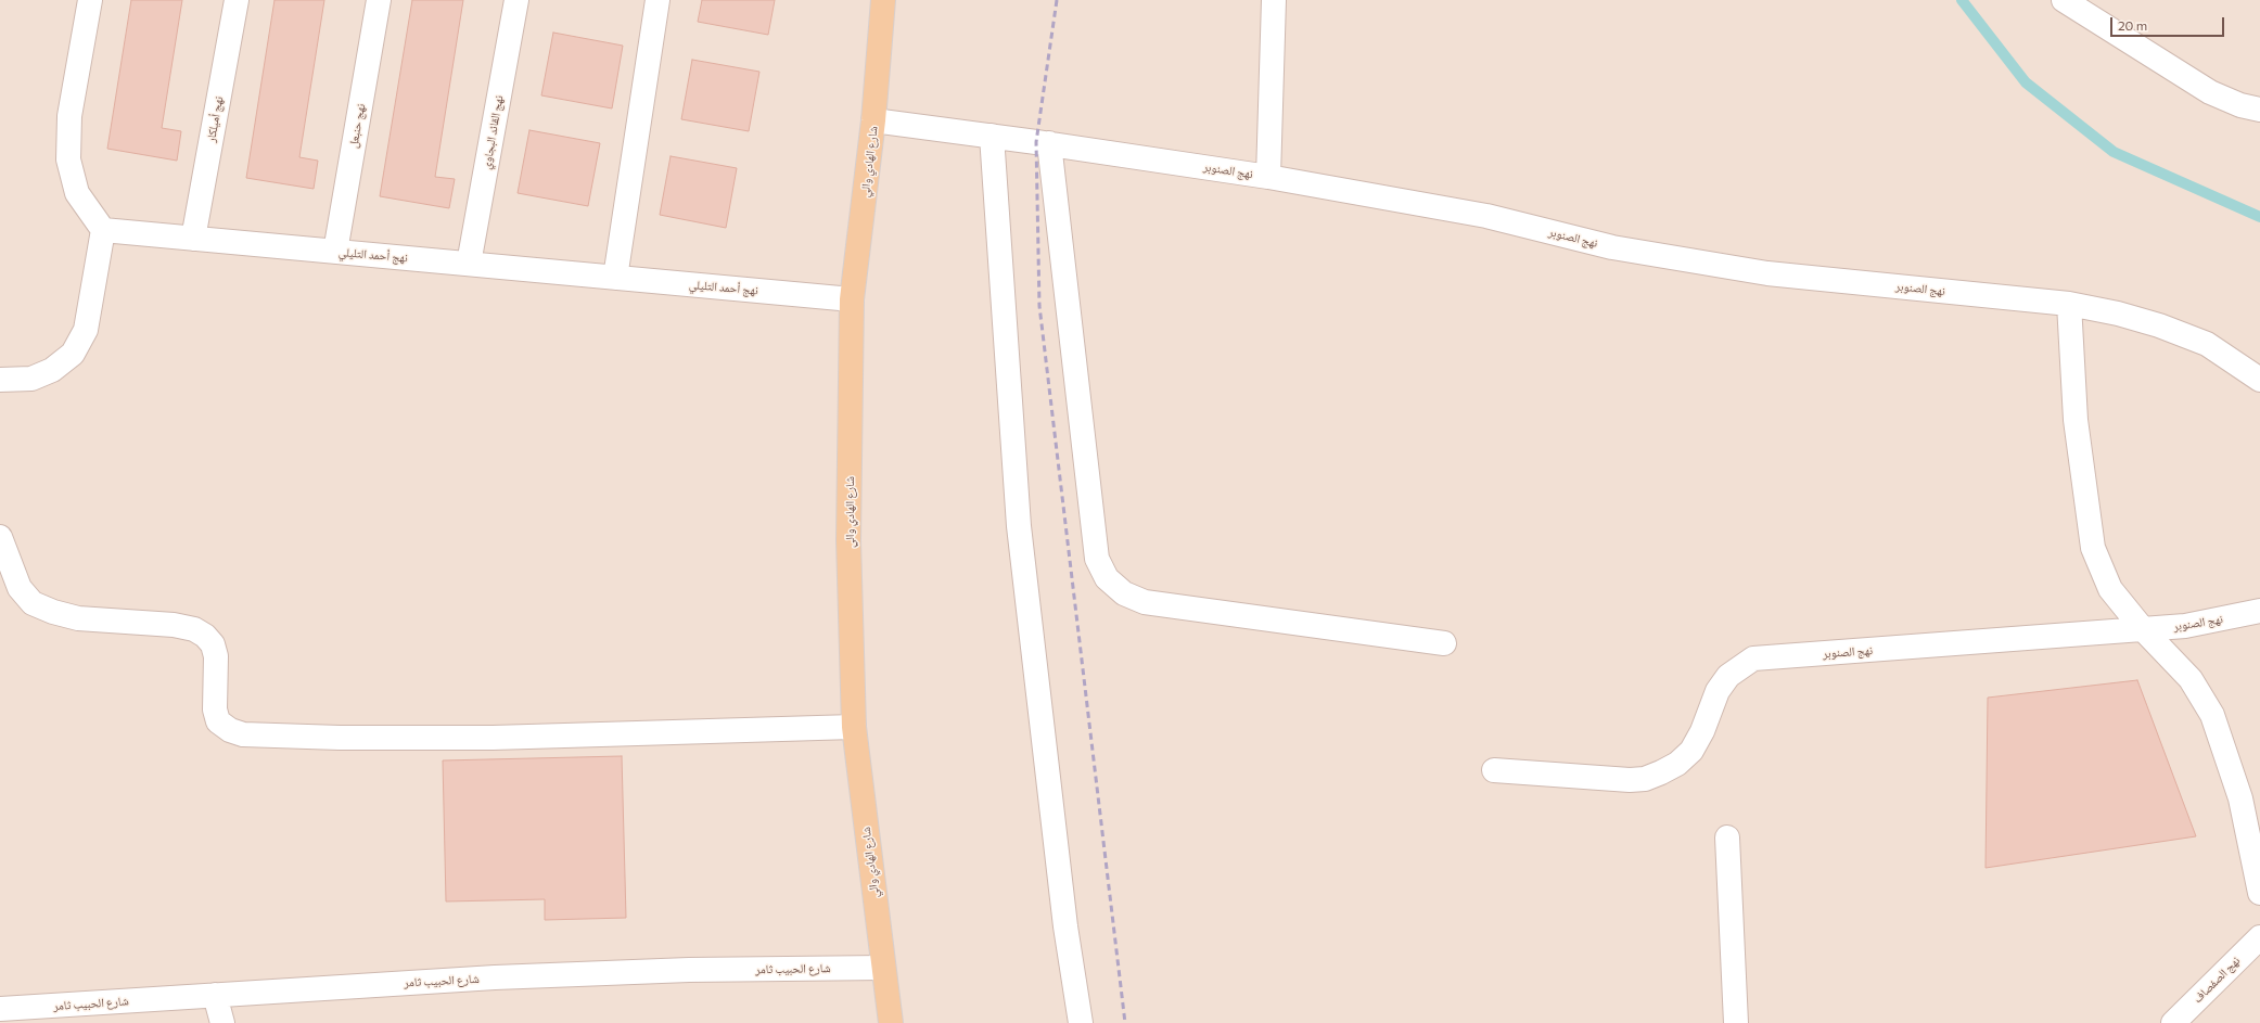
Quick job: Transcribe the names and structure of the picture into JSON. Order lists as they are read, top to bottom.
{
  "streets": {
    "main road": ["شارع الهادي والي"],
    "street": [
      "نهج أميلكار",
      "نهج حنبعل",
      "نهج القائد البجاوي",
      "نهج الصنوبر",
      "نهج أحمد التليلي",
      "شارع الحبيب ثامر",
      "نهج الصفصاف"
    ]
  },
  "crossings": [
    ["نهج أميلكار", "نهج أحمد التليلي"],
    ["نهج حنبعل", "نهج أحمد التليلي"],
    ["نهج القائد البجاوي", "نهج أحمد التليلي"],
    ["شارع الهادي والي", "نهج الصنوبر"],
    ["شارع الهادي والي", "نهج أحمد التليلي"],
    ["شارع الهادي والي", "شارع الحبيب ثامر"]
  ],
  "scale_bar": "20 m"
}
